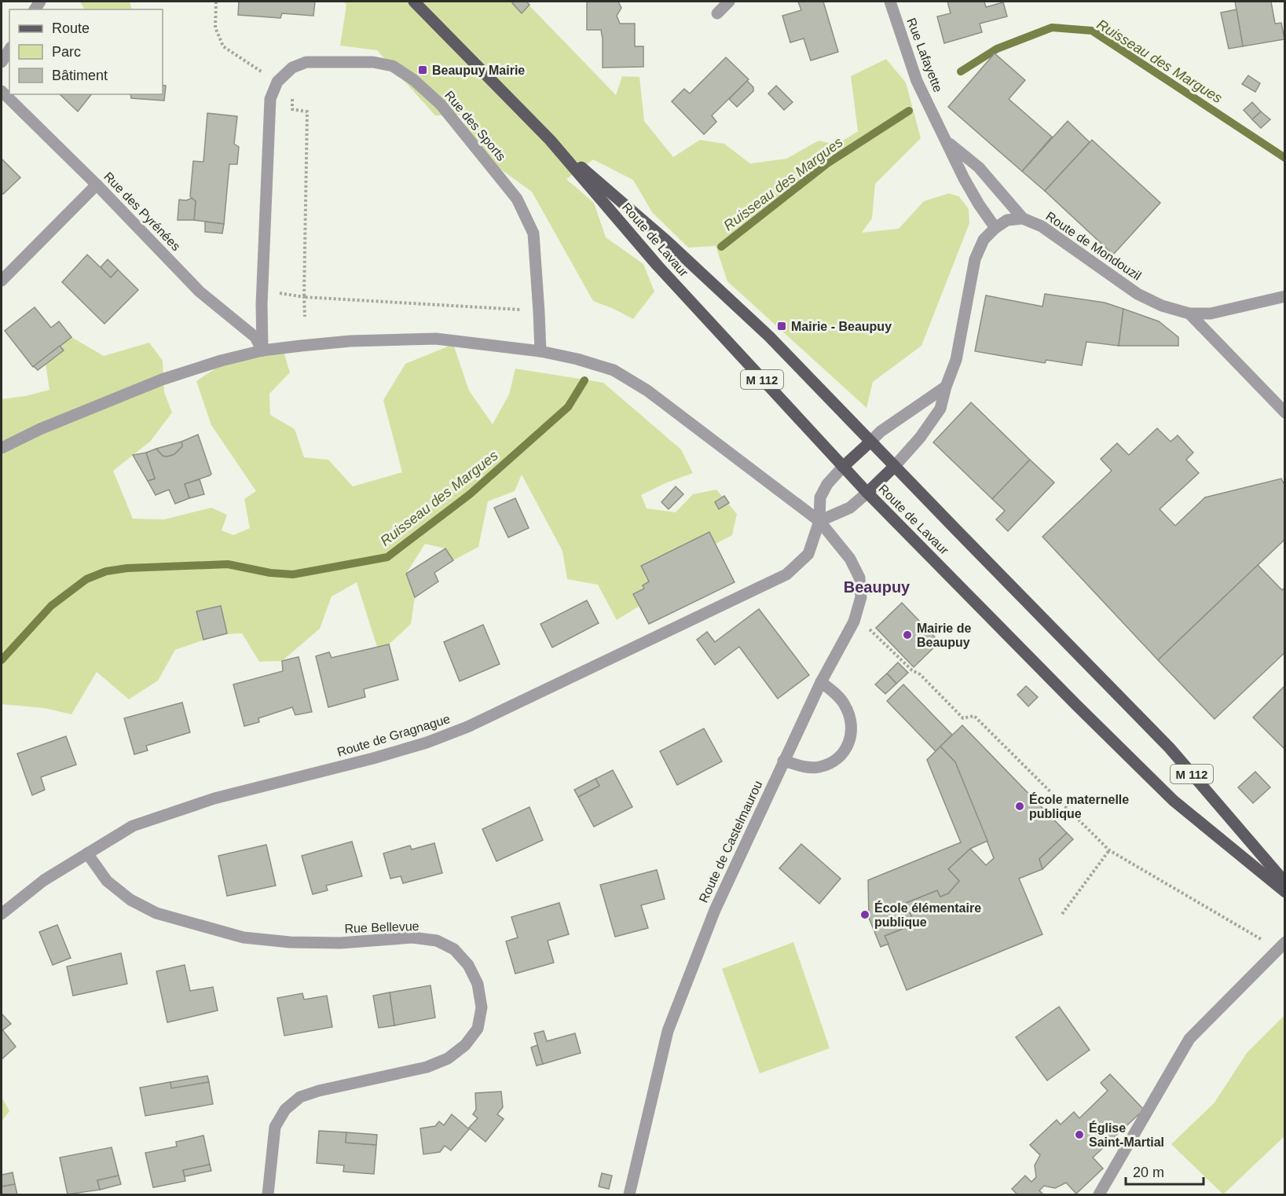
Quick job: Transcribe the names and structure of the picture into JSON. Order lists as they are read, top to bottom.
{
  "streets": {
    "main road": ["Route de Lavaur", "M 112"],
    "street": [
      "Rue Lafayette",
      "Rue des Sports",
      "Rue des Pyrénées",
      "Route de Mondouzil",
      "Route de Gragnague",
      "Route de Castelmaurou",
      "Rue Bellevue"
    ]
  },
  "crossings": [
    ["Rue Lafayette", "Route de Mondouzil"],
    ["Rue des Sports", "Route de Castelmaurou"],
    ["Rue des Pyrénées", "Route de Castelmaurou"],
    ["Route de Lavaur", "Route de Gragnague"],
    ["Route de Gragnague", "Route de Castelmaurou"],
    ["Route de Gragnague", "Rue Bellevue"]
  ],
  "districts": ["Beaupuy"],
  "water": ["Ruisseau des Margues"],
  "places": {
    "transit": ["Beaupuy Mairie", "Mairie - Beaupuy"],
    "other": [
      "Mairie de Beaupuy",
      "École maternelle publique",
      "École élémentaire publique",
      "Église Saint-Martial"
    ]
  },
  "legend": ["Route", "Parc", "Bâtiment"],
  "scale_bar": "20 m"
}
